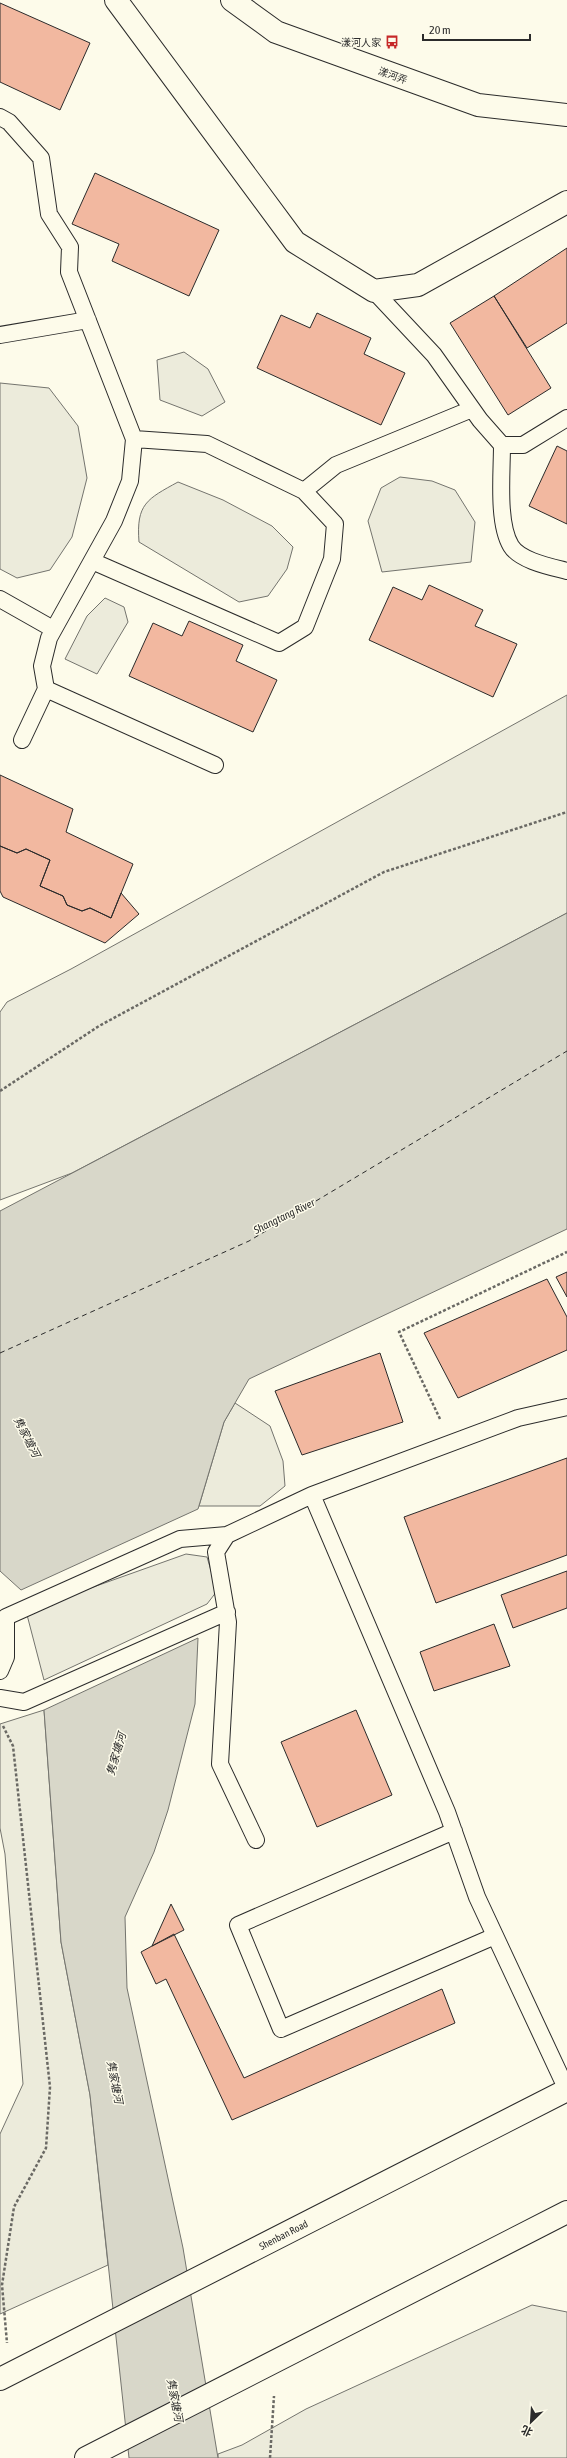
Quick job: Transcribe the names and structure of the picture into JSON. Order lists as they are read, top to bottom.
{
  "streets": {
    "main road": ["漾河弄", "Shenban Road"]
  },
  "water": ["Shangtang River", "隽家塘河"],
  "places": {
    "bus stop": ["漾河人家"]
  },
  "scale_bar": "20 m",
  "north": "bottom left"
}
